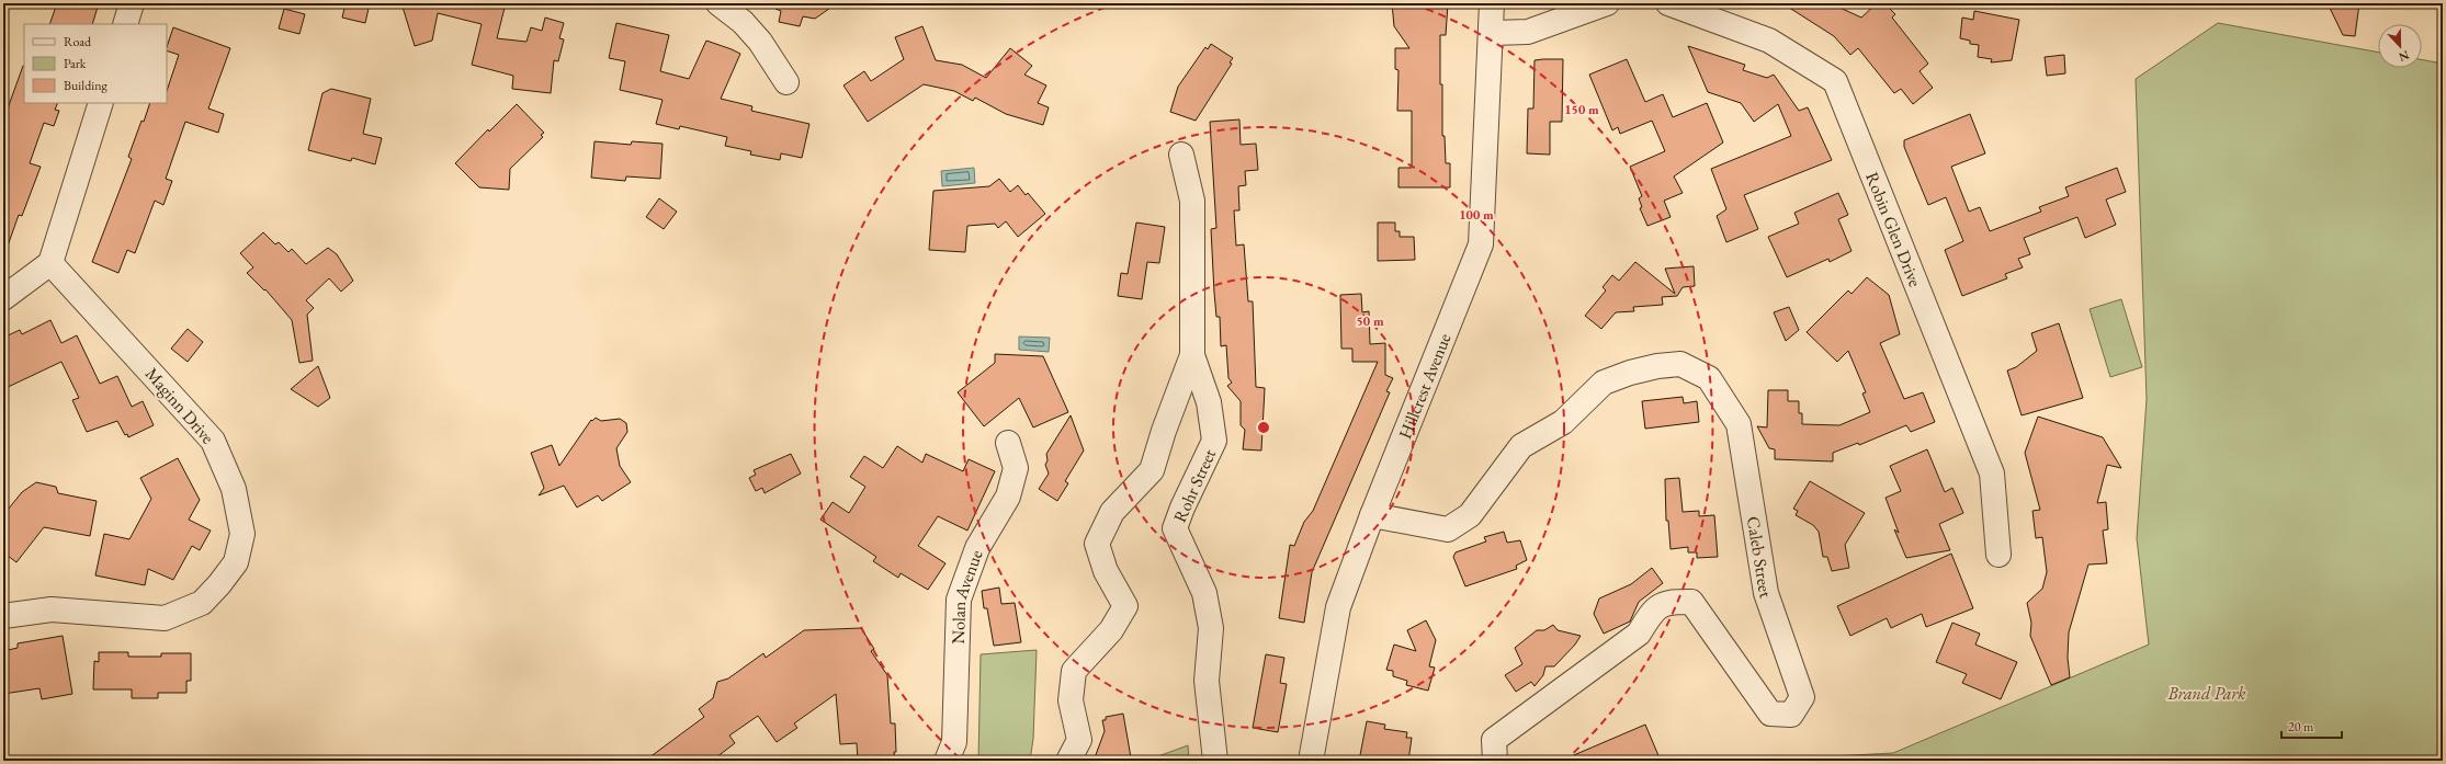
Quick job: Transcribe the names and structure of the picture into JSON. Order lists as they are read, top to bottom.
{
  "streets": {
    "street": [
      "Robin Glen Drive",
      "Hillcrest Avenue",
      "Maginn Drive",
      "Rohr Street",
      "Caleb Street",
      "Nolan Avenue"
    ]
  },
  "crossings": [
    ["Hillcrest Avenue", "Caleb Street"]
  ],
  "parks": ["Brand Park"],
  "legend": ["Road", "Park", "Building"],
  "scale_bar": "20 m",
  "north": "bottom",
  "rings": ["150 m", "100 m", "50 m"]
}
